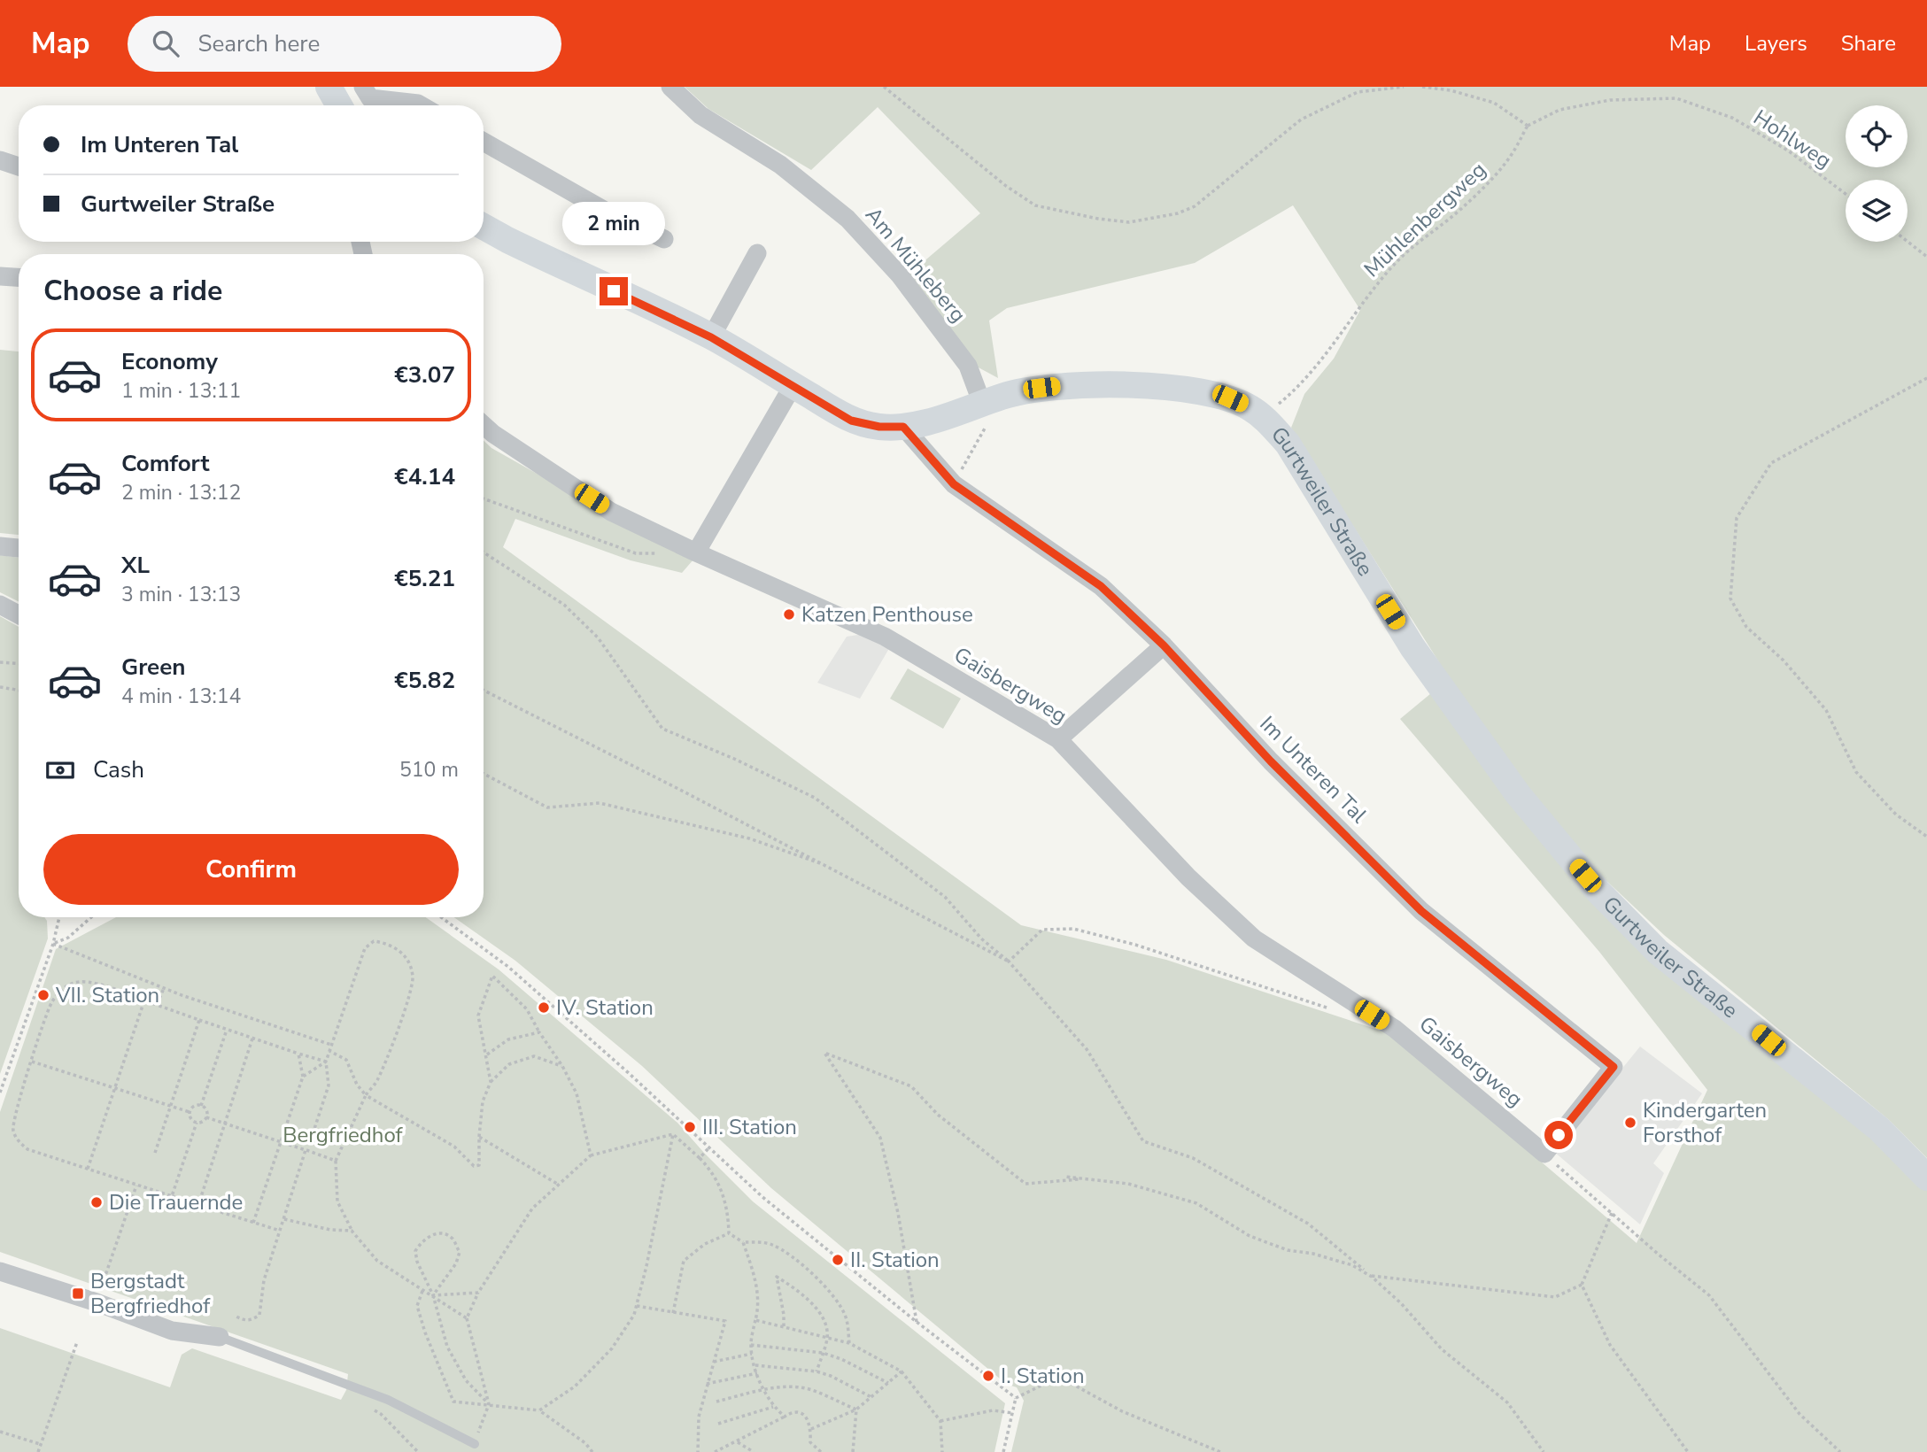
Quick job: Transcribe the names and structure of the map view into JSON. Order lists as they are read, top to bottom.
{
  "streets": {
    "main road": ["Gurtweiler Straße"],
    "street": ["Am Mühleberg", "Gaisbergweg", "Im Unteren Tal"],
    "path": ["Hohlweg", "Mühlenbergweg"]
  },
  "crossings": [
    ["Hohlweg", "Mühlenbergweg"],
    ["Mühlenbergweg", "Gurtweiler Straße"],
    ["Am Mühleberg", "Gurtweiler Straße"],
    ["Gurtweiler Straße", "Im Unteren Tal"],
    ["Gaisbergweg", "Im Unteren Tal"]
  ],
  "parks": ["Bergfriedhof"],
  "places": {
    "other": [
      "Katzen Penthouse",
      "VII. Station",
      "IV. Station",
      "Kindergarten Forsthof",
      "III. Station",
      "Die Trauernde",
      "II. Station",
      "I. Station"
    ],
    "transit": ["Bergstadt Bergfriedhof"]
  },
  "page": {
    "header": "Map",
    "search": "Search here",
    "nav": ["Map", "Layers", "Share"],
    "banner": ["Im Unteren Tal", "Gurtweiler Straße"],
    "bubble": "2 min",
    "heading": "Choose a ride",
    "list": [
      {
        "name": "Economy",
        "note": "1 min · 13:11",
        "value": "€3.07"
      },
      {
        "name": "Comfort",
        "note": "2 min · 13:12",
        "value": "€4.14"
      },
      {
        "name": "XL",
        "note": "3 min · 13:13",
        "value": "€5.21"
      },
      {
        "name": "Green",
        "note": "4 min · 13:14",
        "value": "€5.82"
      }
    ],
    "pay": ["Cash", "510 m"],
    "buttons": "Confirm"
  }
}
